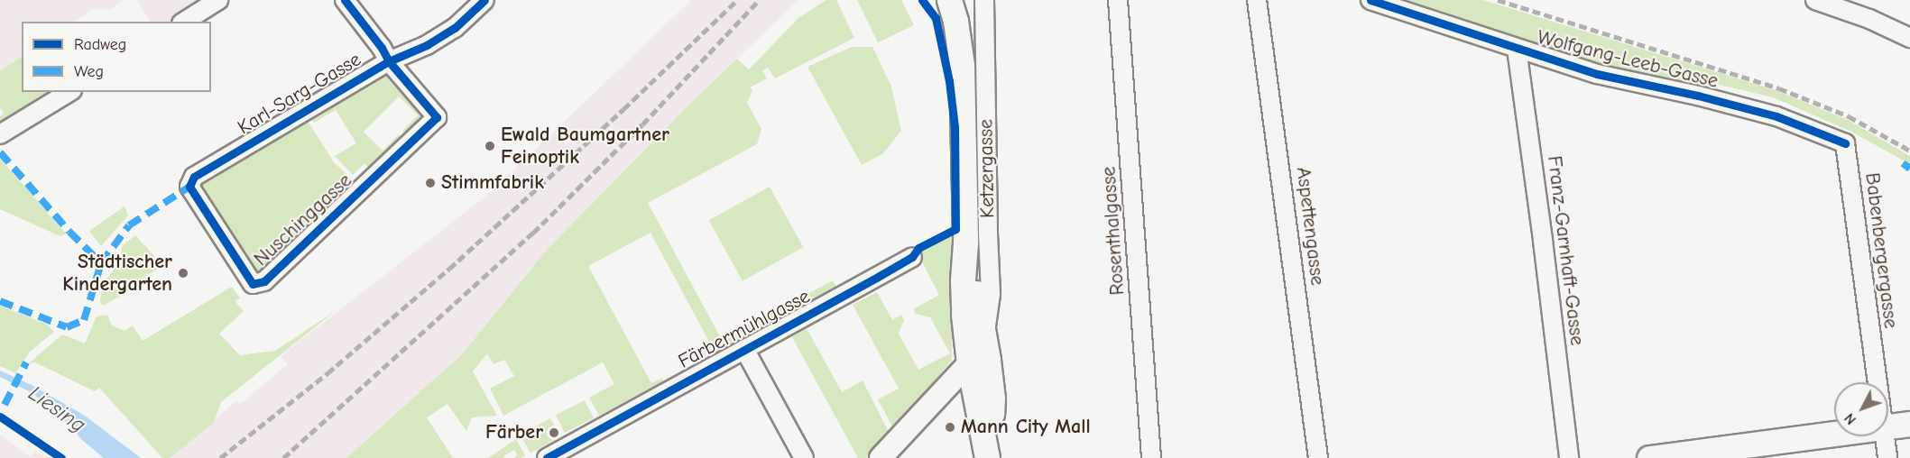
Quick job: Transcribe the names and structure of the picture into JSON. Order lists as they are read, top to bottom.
{
  "streets": {
    "main road": ["Ketzergasse"],
    "street": [
      "Wolfgang-Leeb-Gasse",
      "Karl-Sarg-Gasse",
      "Nuschinggasse",
      "Aspettengasse",
      "Rosenthalgasse",
      "Franz-Garnhaft-Gasse",
      "Babenbergergasse",
      "Färbermühlgasse"
    ]
  },
  "crossings": [
    ["Wolfgang-Leeb-Gasse", "Franz-Garnhaft-Gasse"],
    ["Wolfgang-Leeb-Gasse", "Babenbergergasse"],
    ["Karl-Sarg-Gasse", "Nuschinggasse"]
  ],
  "water": ["Liesing"],
  "places": [
    "Ewald Baumgartner Feinoptik",
    "Stimmfabrik",
    "Städtischer Kindergarten",
    "Mann City Mall",
    "Färber"
  ],
  "legend": ["Radweg", "Weg"],
  "north": "bottom left"
}
